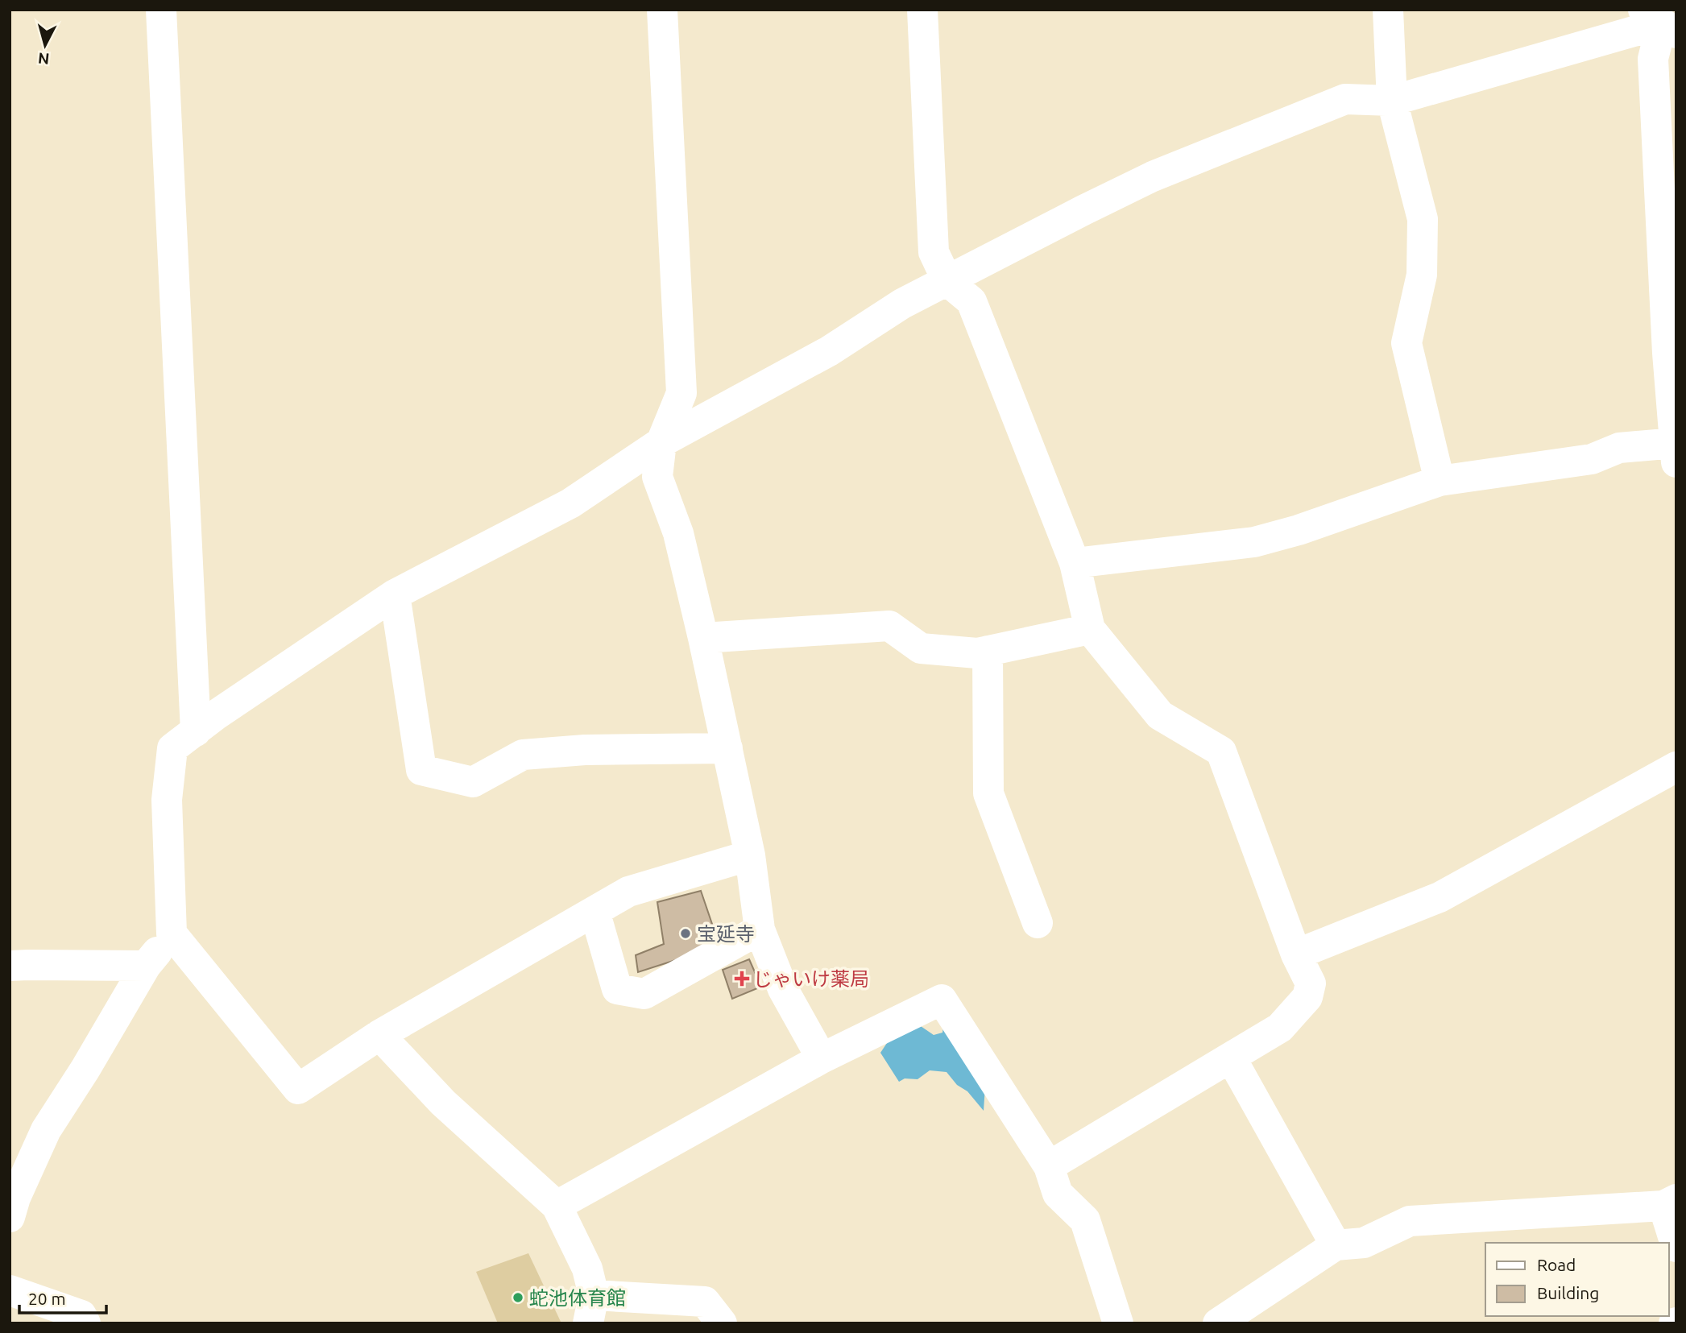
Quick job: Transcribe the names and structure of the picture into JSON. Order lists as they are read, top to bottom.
{
  "places": {
    "other": ["宝延寺", "蛇池体育館"],
    "health": ["じゃいけ薬局"]
  },
  "legend": ["Road", "Building"],
  "scale_bar": "20 m",
  "north": "bottom"
}
